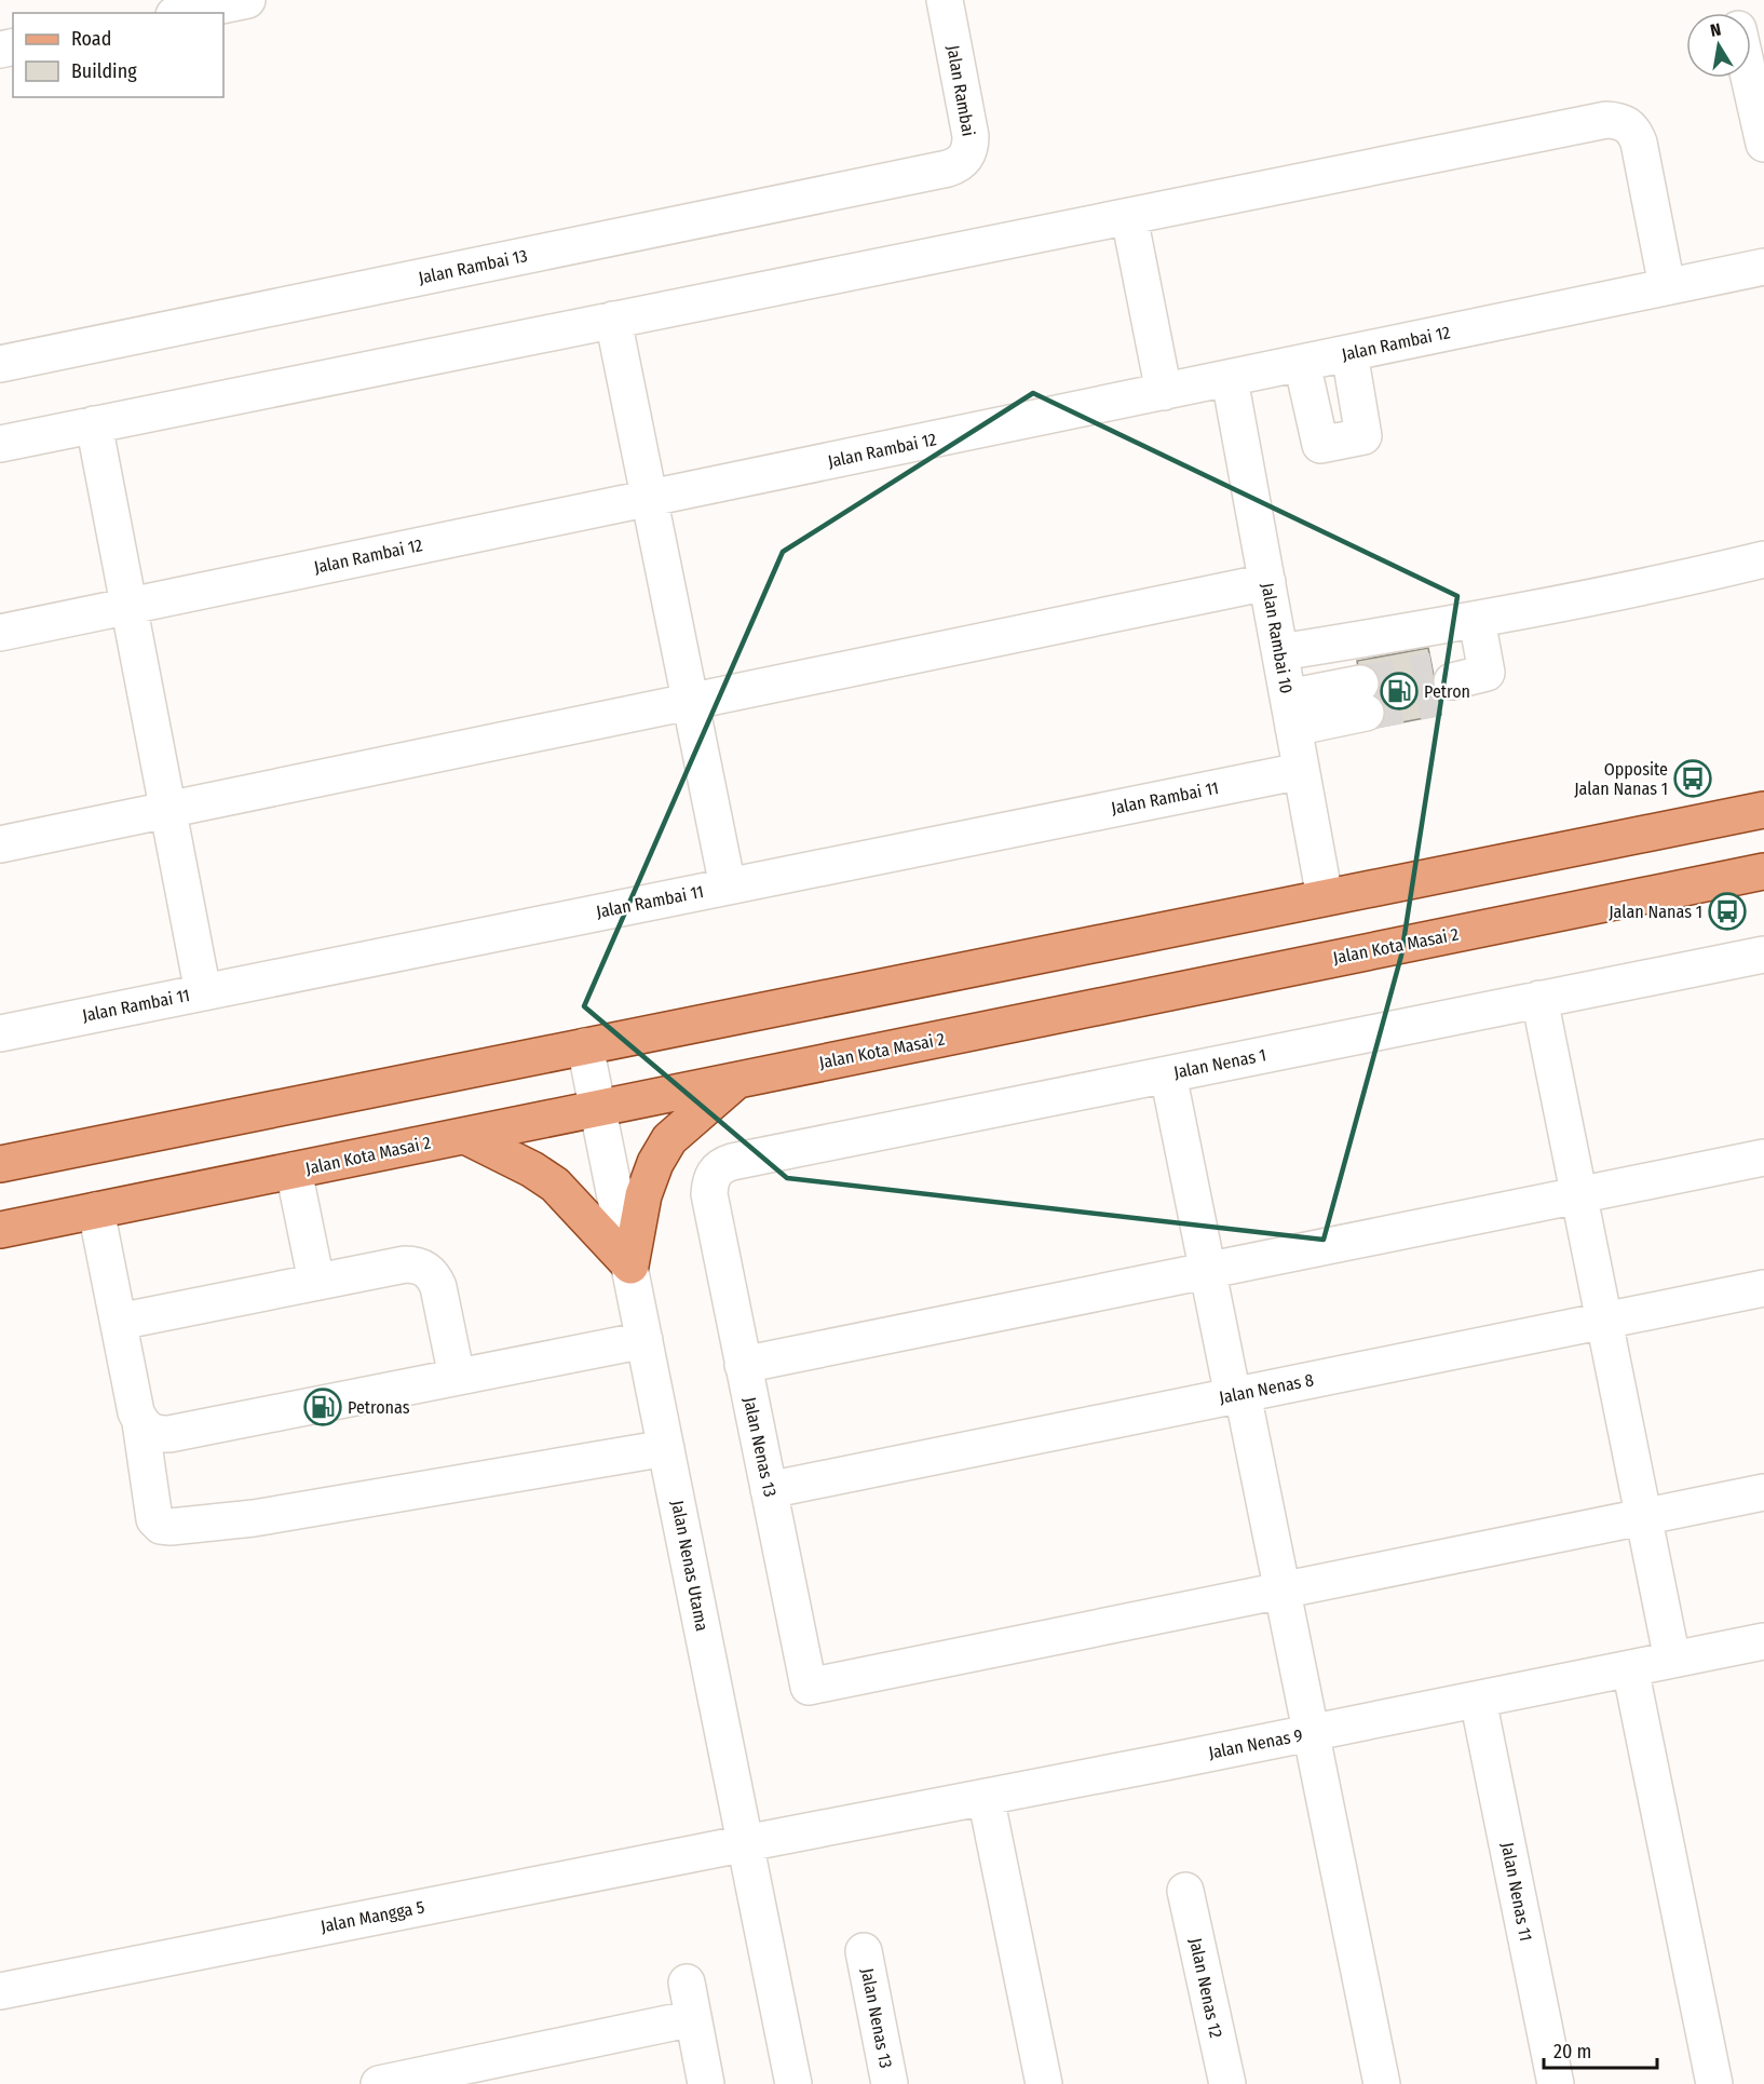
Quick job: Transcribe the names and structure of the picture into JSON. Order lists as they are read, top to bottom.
{
  "streets": {
    "main road": ["Jalan Kota Masai 2"],
    "street": [
      "Jalan Rambai",
      "Jalan Rambai 13",
      "Jalan Rambai 12",
      "Jalan Rambai 10",
      "Jalan Rambai 11",
      "Jalan Nenas 1",
      "Jalan Nenas 8",
      "Jalan Nenas 13",
      "Jalan Nenas Utama",
      "Jalan Nenas 9",
      "Jalan Nenas 11",
      "Jalan Mangga 5",
      "Jalan Nenas 12"
    ]
  },
  "crossings": [
    ["Jalan Rambai", "Jalan Rambai 13"],
    ["Jalan Rambai 12", "Jalan Rambai 10"],
    ["Jalan Rambai 10", "Jalan Rambai 11"],
    ["Jalan Kota Masai 2", "Jalan Nenas Utama"],
    ["Jalan Nenas 1", "Jalan Nenas 13"],
    ["Jalan Nenas 8", "Jalan Nenas 13"],
    ["Jalan Nenas Utama", "Jalan Nenas 9"],
    ["Jalan Nenas Utama", "Jalan Mangga 5"],
    ["Jalan Nenas 9", "Jalan Nenas 11"],
    ["Jalan Nenas 9", "Jalan Mangga 5"]
  ],
  "places": {
    "fuel station": ["Petron", "Petronas"],
    "bus stop": ["Opposite Jalan Nanas 1", "Jalan Nanas 1"]
  },
  "legend": ["Road", "Building"],
  "scale_bar": "20 m",
  "north": "top"
}
